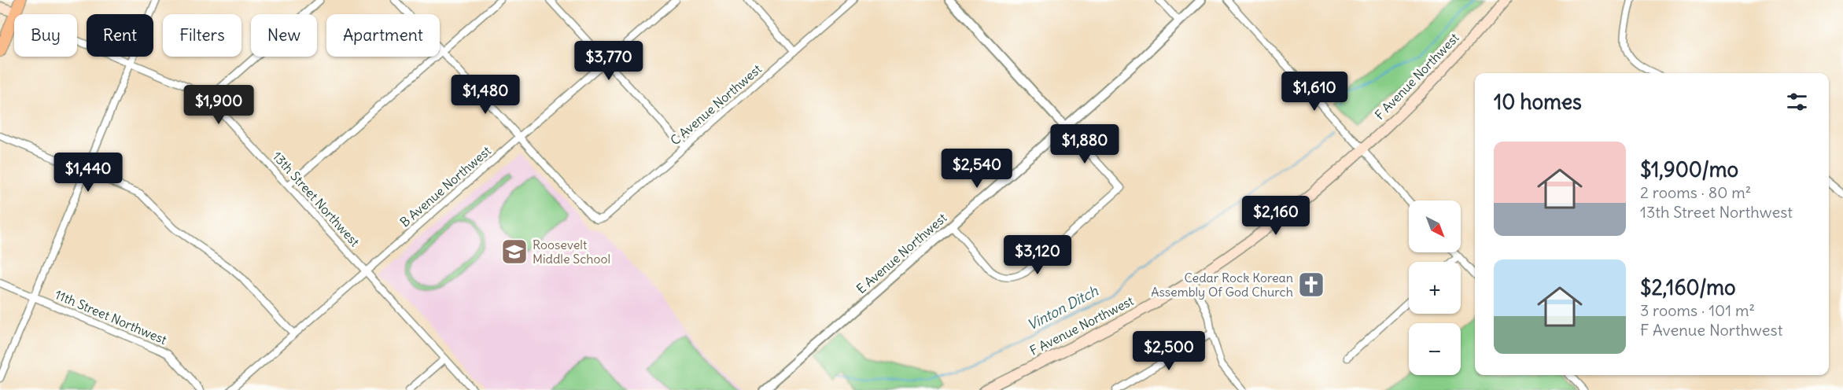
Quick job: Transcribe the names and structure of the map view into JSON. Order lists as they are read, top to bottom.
{
  "streets": {
    "main road": ["F Avenue Northwest"],
    "street": [
      "C Avenue Northwest",
      "B Avenue Northwest",
      "13th Street Northwest",
      "E Avenue Northwest",
      "11th Street Northwest"
    ]
  },
  "crossings": [
    ["C Avenue Northwest", "B Avenue Northwest"],
    ["B Avenue Northwest", "13th Street Northwest"]
  ],
  "water": ["Vinton Ditch"],
  "places": {
    "school or university": ["Roosevelt Middle School"],
    "church": ["Cedar Rock Korean Assembly Of God Church"]
  },
  "north": "bottom right",
  "page": {
    "chip": [
      "Buy",
      "Rent",
      "Filters",
      "New",
      "Apartment"
    ],
    "price": [
      "$3,770",
      "$1,610",
      "$1,480",
      "$1,900",
      "$1,880",
      "$2,540",
      "$1,440",
      "$2,160",
      "$3,120",
      "$2,500"
    ],
    "heading": "10 homes",
    "list": [
      {
        "name": "$1,900/mo",
        "note": "2 rooms · 80 m² · 13th Street Northwest"
      },
      {
        "name": "$2,160/mo",
        "note": "3 rooms · 101 m² · F Avenue Northwest"
      }
    ],
    "map_buttons": ["+", "−"]
  }
}
